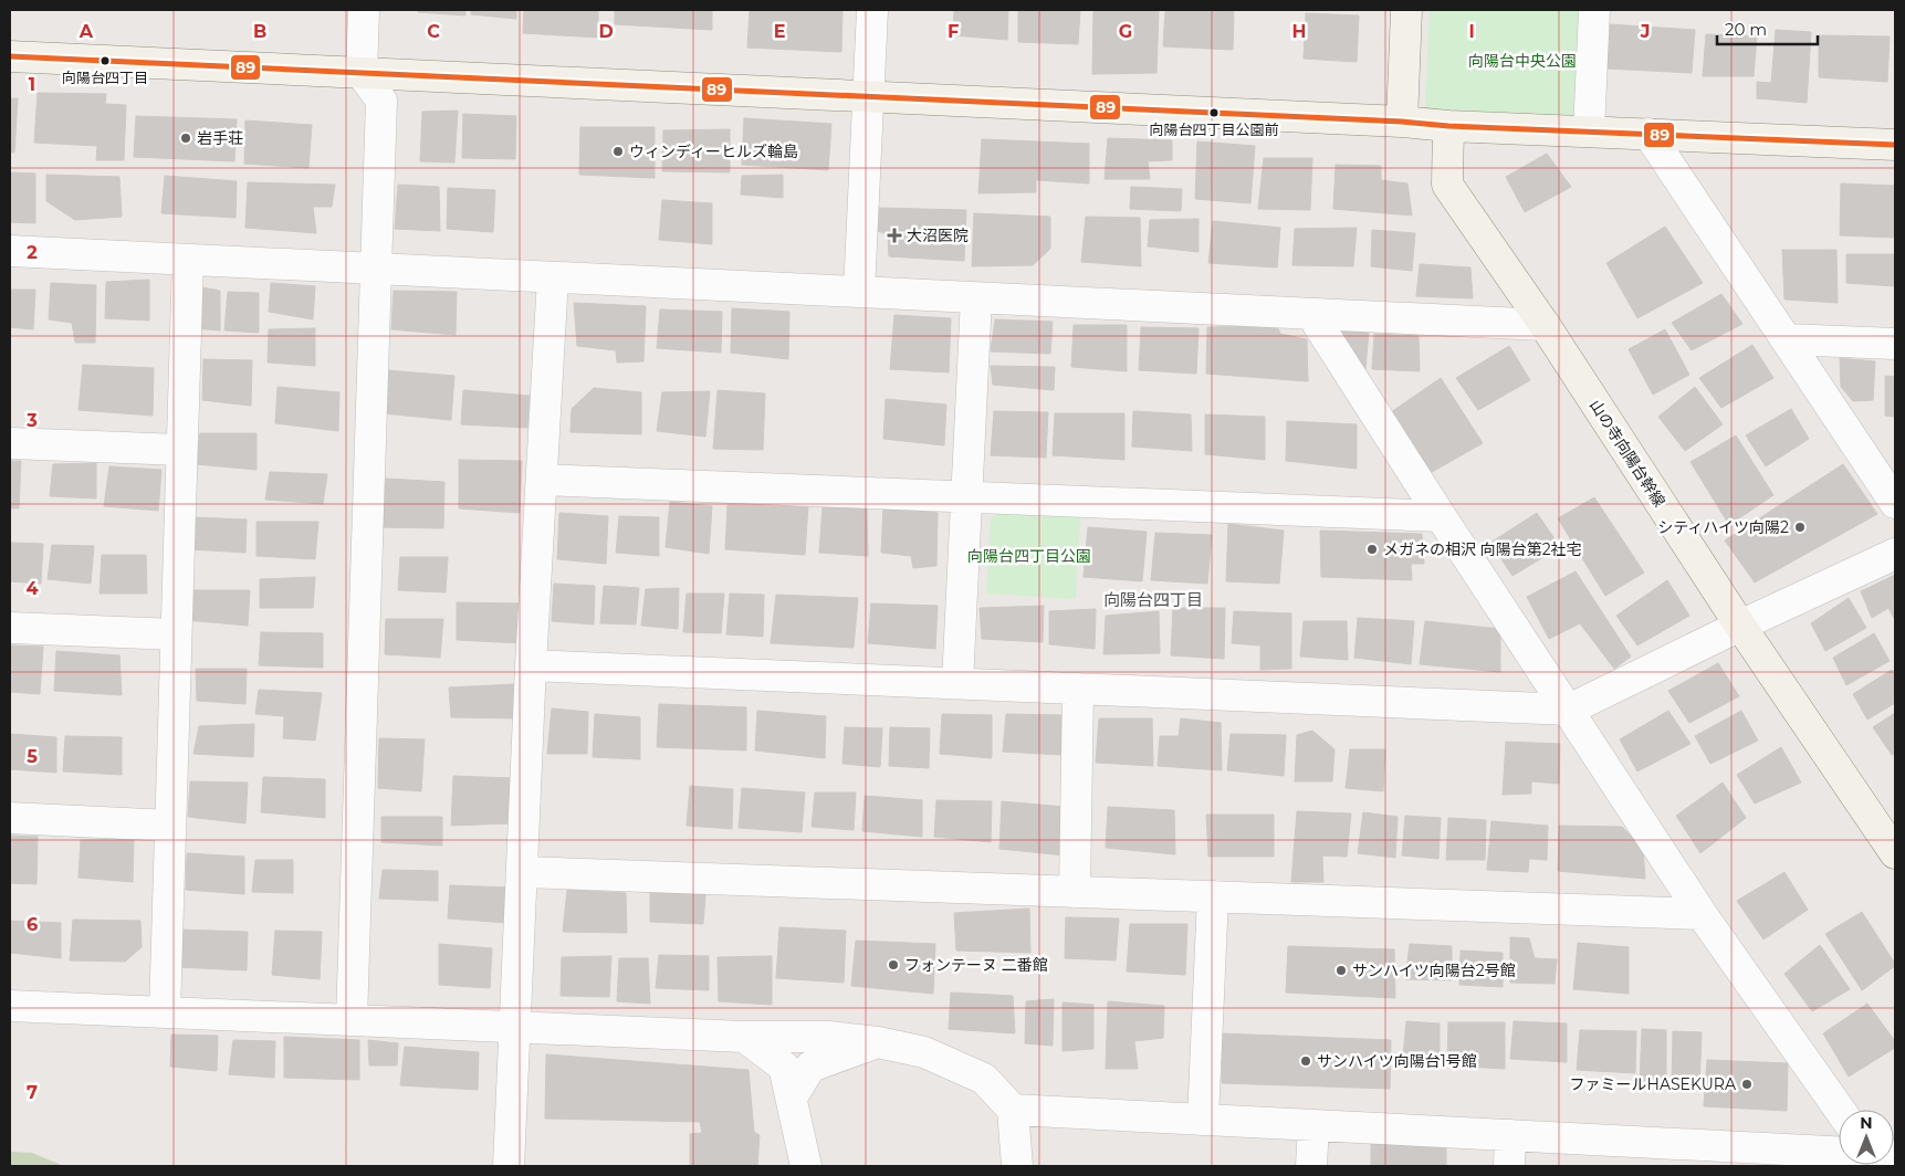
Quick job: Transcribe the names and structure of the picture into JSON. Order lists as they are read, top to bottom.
{
  "streets": {
    "street": ["山の寺向陽台幹線"]
  },
  "districts": ["向陽台四丁目"],
  "parks": ["向陽台中央公園", "向陽台四丁目公園"],
  "places": {
    "other": [
      "向陽台四丁目",
      "向陽台四丁目公園前",
      "岩手荘",
      "ウィンディーヒルズ輪島",
      "シティハイツ向陽2",
      "メガネの相沢 向陽台第2社宅",
      "フォンテーヌ 二番館",
      "サンハイツ向陽台2号館",
      "サンハイツ向陽台1号館",
      "ファミールHASEKURA"
    ],
    "health": ["大沼医院"]
  },
  "lines": ["transit line 89"],
  "scale_bar": "20 m",
  "north": "top",
  "grid": {
    "columns": [
      "A",
      "B",
      "C",
      "D",
      "E",
      "F",
      "G",
      "H",
      "I",
      "J"
    ],
    "rows": [
      "1",
      "2",
      "3",
      "4",
      "5",
      "6",
      "7"
    ]
  }
}
